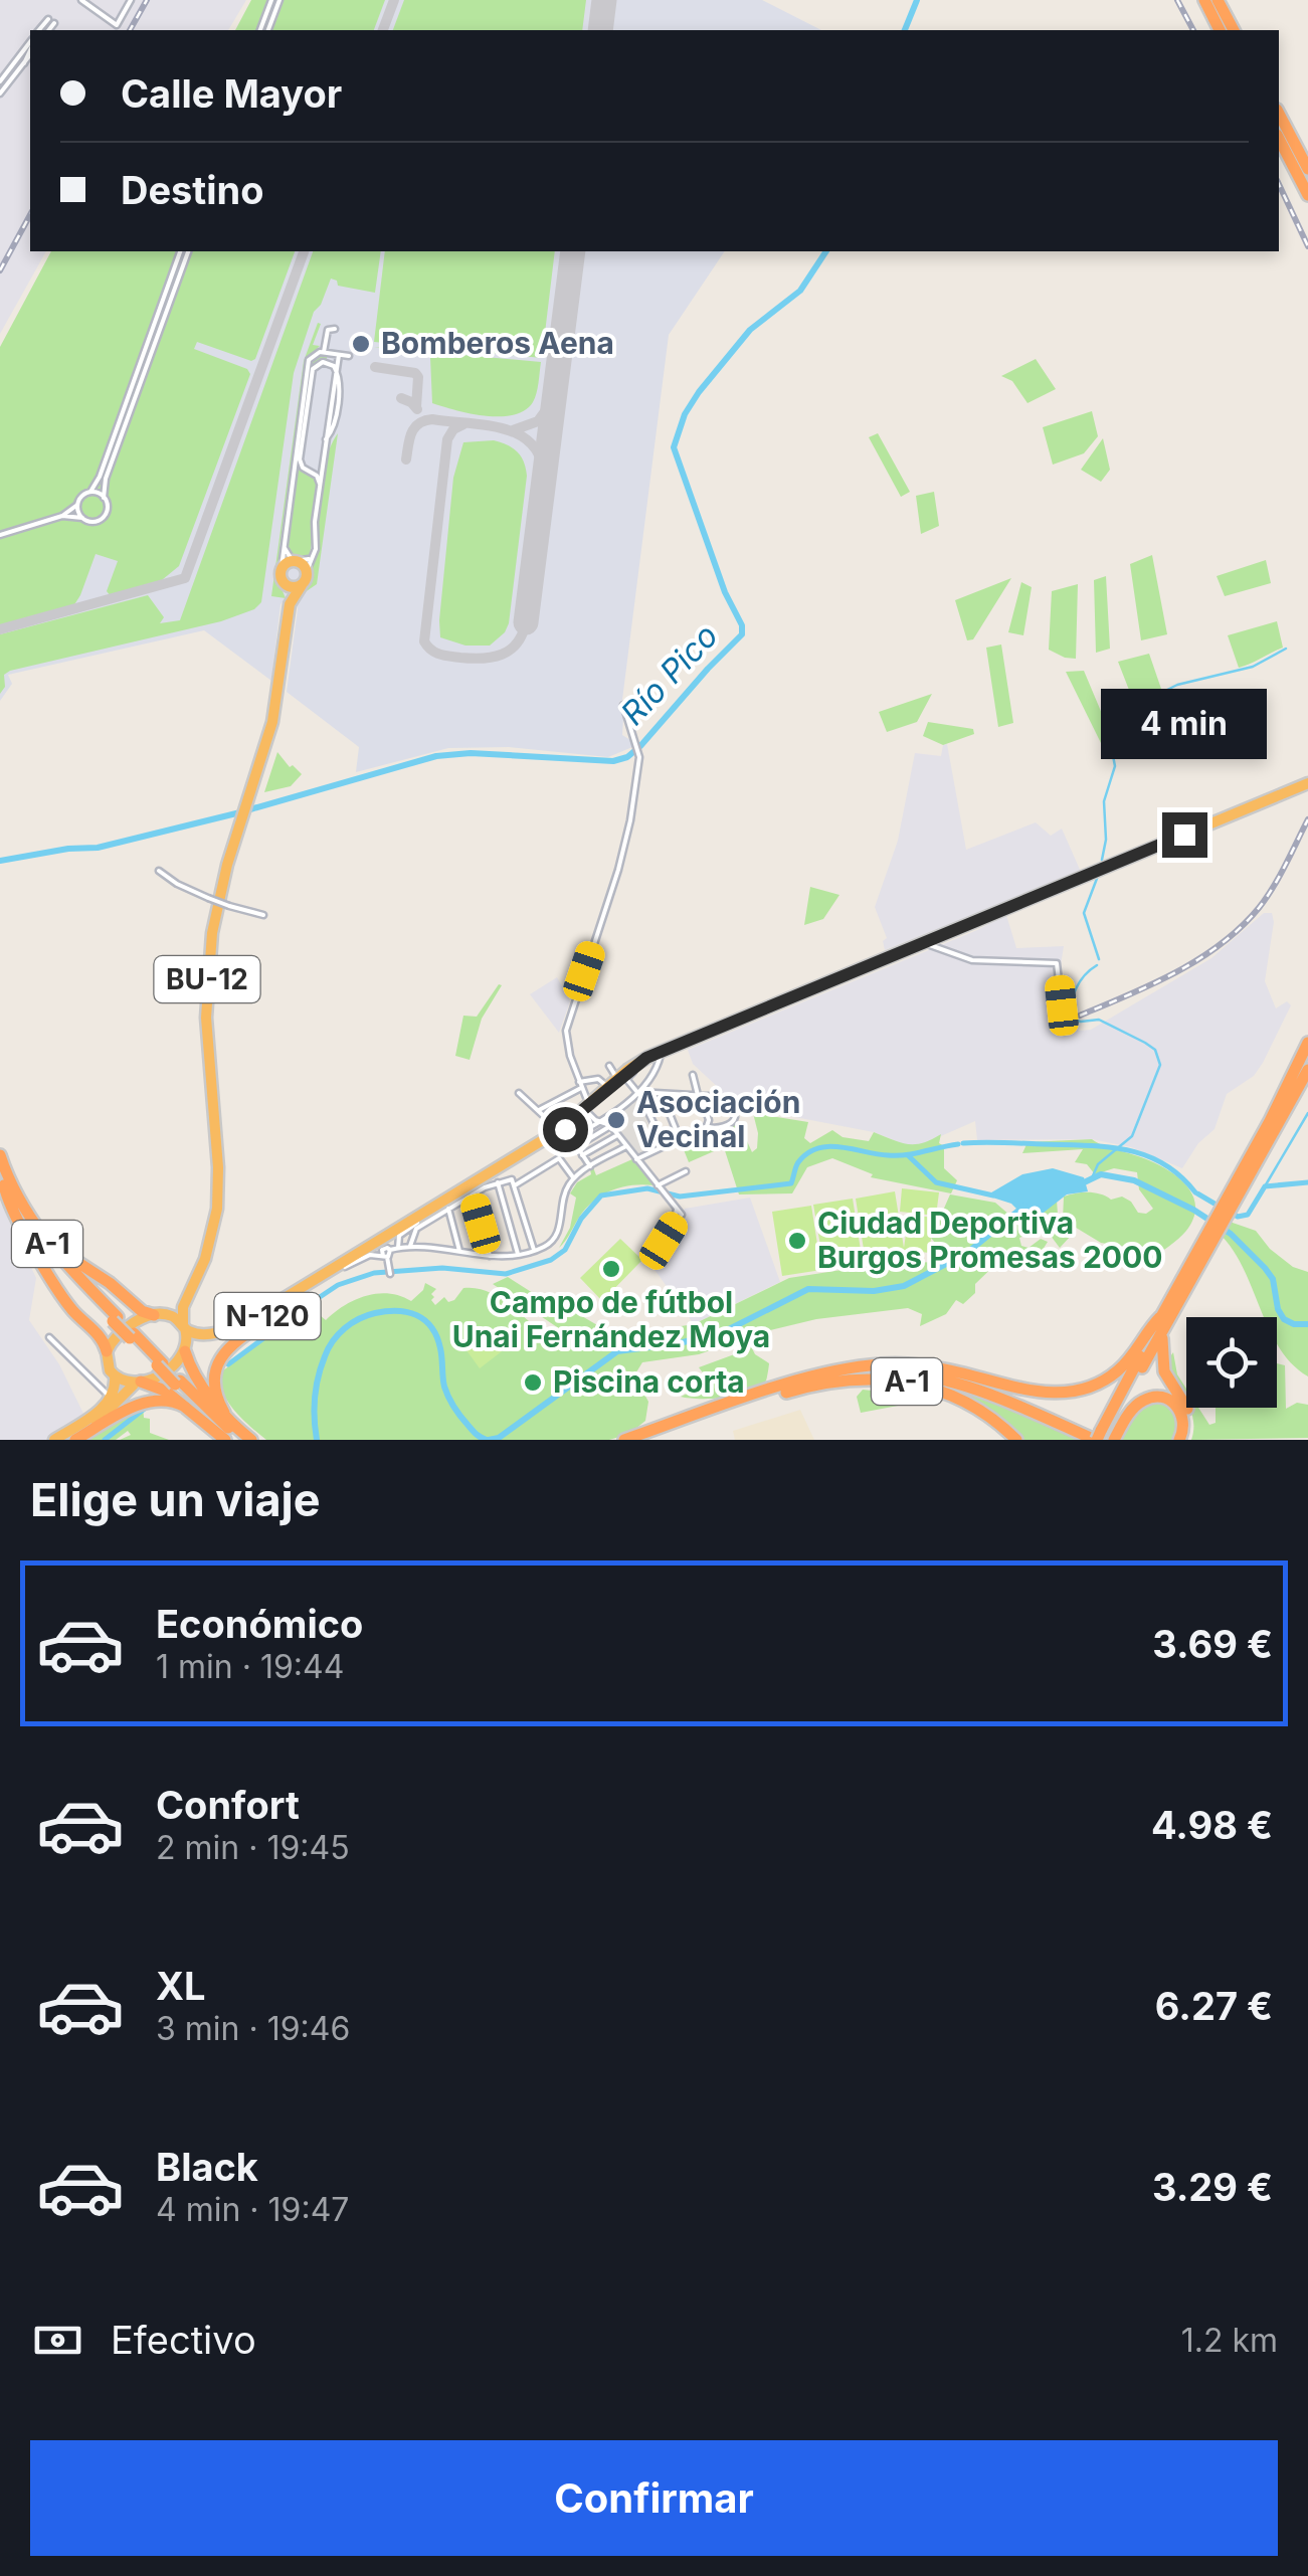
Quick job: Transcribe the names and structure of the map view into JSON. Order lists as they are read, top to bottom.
{
  "streets": {
    "highway": ["BU-12", "A-1", "N-120"]
  },
  "crossings": [
    ["BU-12", "N-120"]
  ],
  "water": ["Río Pico"],
  "places": [
    "Bomberos Aena",
    "Asociación Vecinal",
    "Ciudad Deportiva Burgos Promesas 2000",
    "Campo de fútbol Unai Fernández Moya",
    "Piscina corta"
  ],
  "page": {
    "banner": ["Calle Mayor", "Destino"],
    "bubble": "4 min",
    "heading": "Elige un viaje",
    "list": [
      {
        "name": "Económico",
        "note": "1 min · 19:44",
        "value": "3.69 €"
      },
      {
        "name": "Confort",
        "note": "2 min · 19:45",
        "value": "4.98 €"
      },
      {
        "name": "XL",
        "note": "3 min · 19:46",
        "value": "6.27 €"
      },
      {
        "name": "Black",
        "note": "4 min · 19:47",
        "value": "3.29 €"
      }
    ],
    "pay": ["Efectivo", "1.2 km"],
    "buttons": "Confirmar"
  }
}
